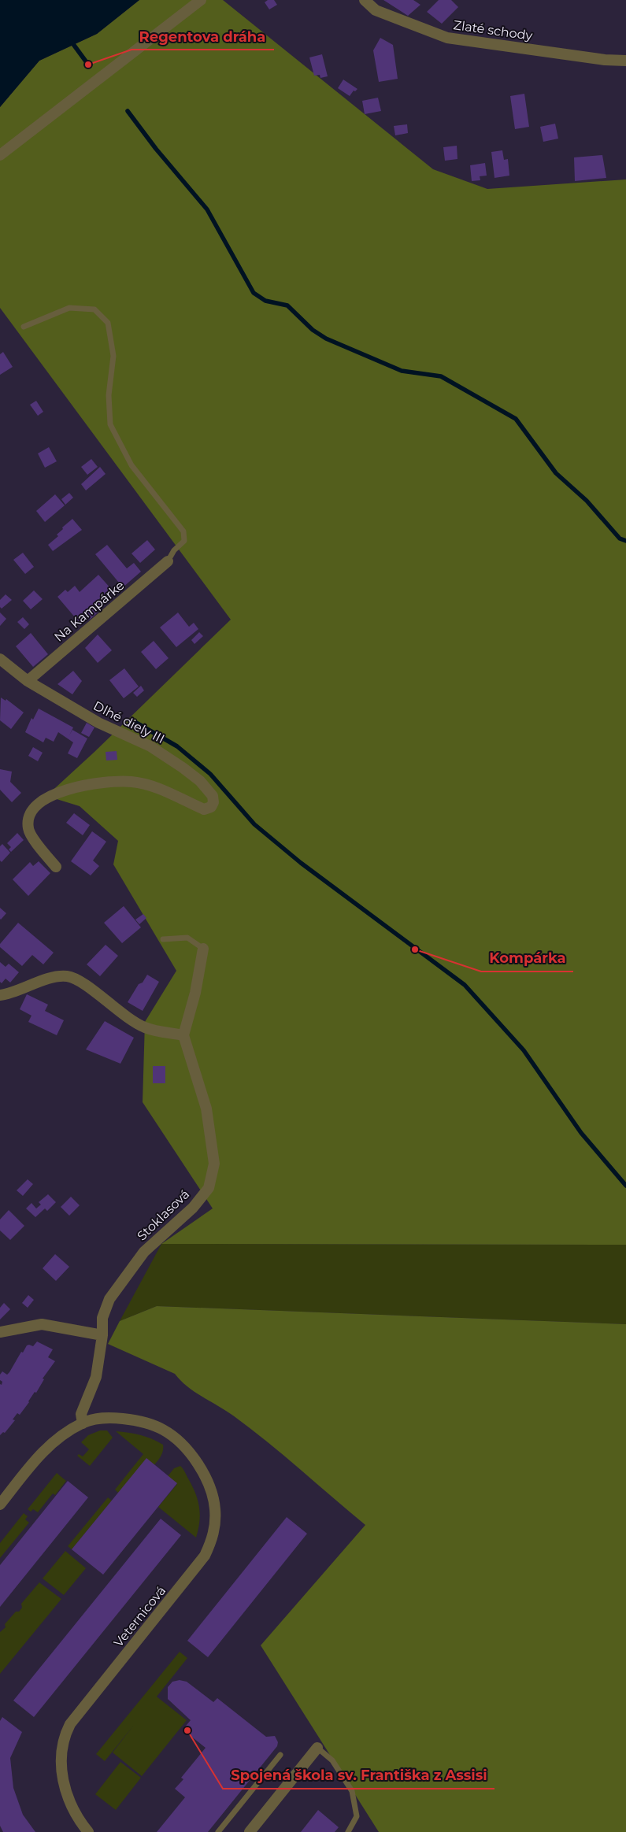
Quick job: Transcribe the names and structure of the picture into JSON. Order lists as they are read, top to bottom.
{
  "streets": {
    "street": [
      "Zlaté schody",
      "Na Kampárke",
      "Dlhé diely III",
      "Stoklasová",
      "Veternicová"
    ]
  },
  "crossings": [
    ["Na Kampárke", "Dlhé diely III"],
    ["Stoklasová", "Veternicová"]
  ],
  "places": ["Regentova dráha", "Kompárka", "Spojená škola sv. Františka z Assisi"]
}
